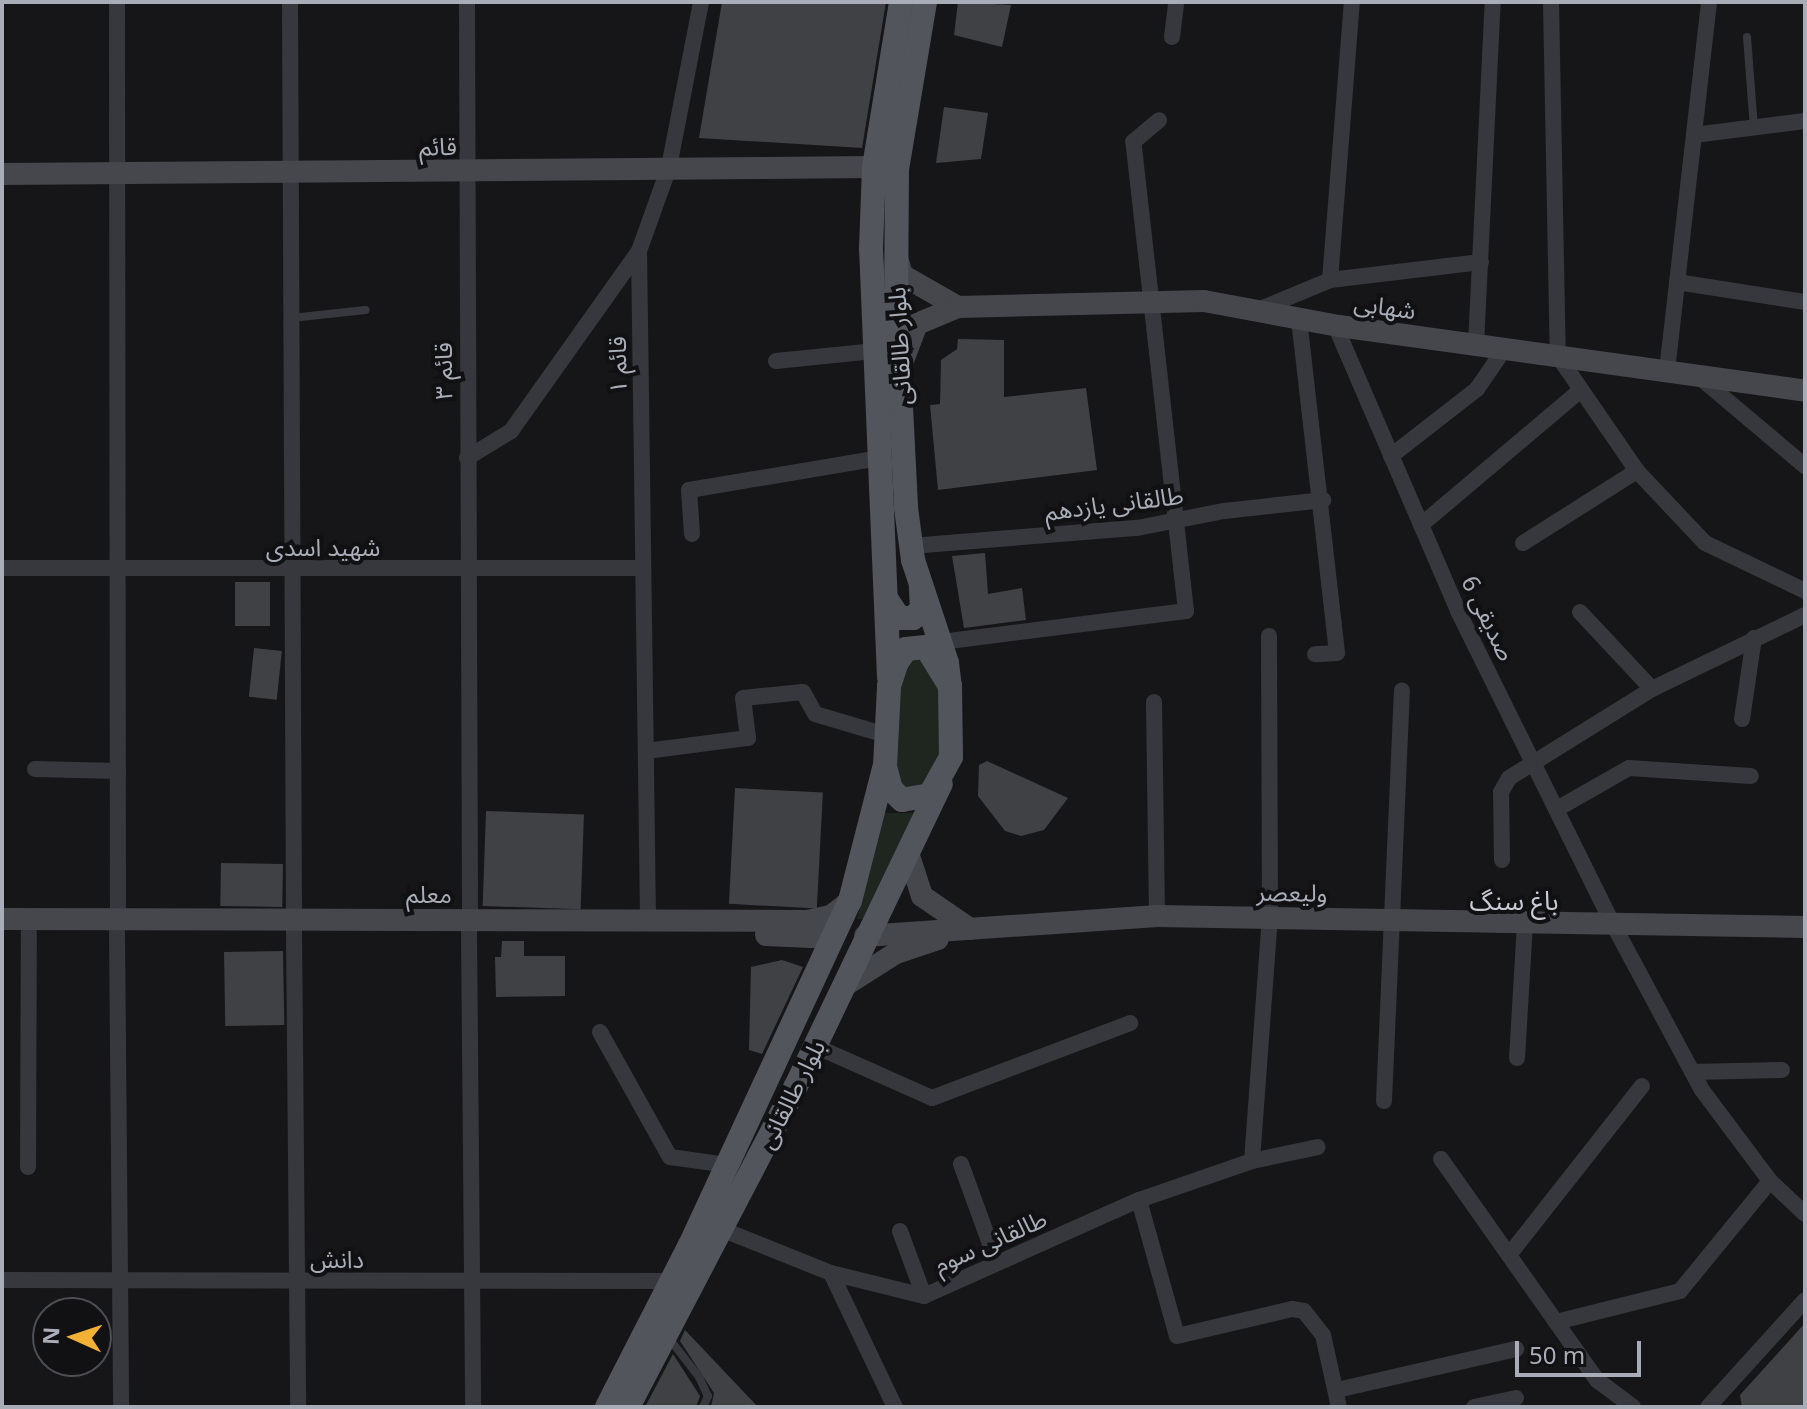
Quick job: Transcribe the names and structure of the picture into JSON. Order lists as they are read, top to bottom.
{
  "streets": {
    "main road": [
      "قائم",
      "شهابی",
      "بلوار طالقانی",
      "ولیعصر",
      "معلم"
    ],
    "street": [
      "قائم ١",
      "قائم ٣",
      "طالقانی یازدهم",
      "شهید اسدی",
      "صدیقی 6",
      "طالقانی سوم",
      "دانش"
    ]
  },
  "crossings": [
    ["قائم", "بلوار طالقانی"],
    ["قائم", "قائم ١"],
    ["قائم", "قائم ٣"],
    ["شهابی", "صدیقی 6"],
    ["بلوار طالقانی", "طالقانی یازدهم"],
    ["بلوار طالقانی", "ولیعصر"],
    ["بلوار طالقانی", "معلم"],
    ["بلوار طالقانی", "طالقانی سوم"],
    ["بلوار طالقانی", "دانش"],
    ["قائم ١", "شهید اسدی"],
    ["قائم ١", "معلم"],
    ["قائم ٣", "شهید اسدی"],
    ["قائم ٣", "معلم"],
    ["قائم ٣", "دانش"],
    ["صدیقی 6", "ولیعصر"]
  ],
  "districts": ["باغ سنگ"],
  "scale_bar": "50 m",
  "north": "left"
}
